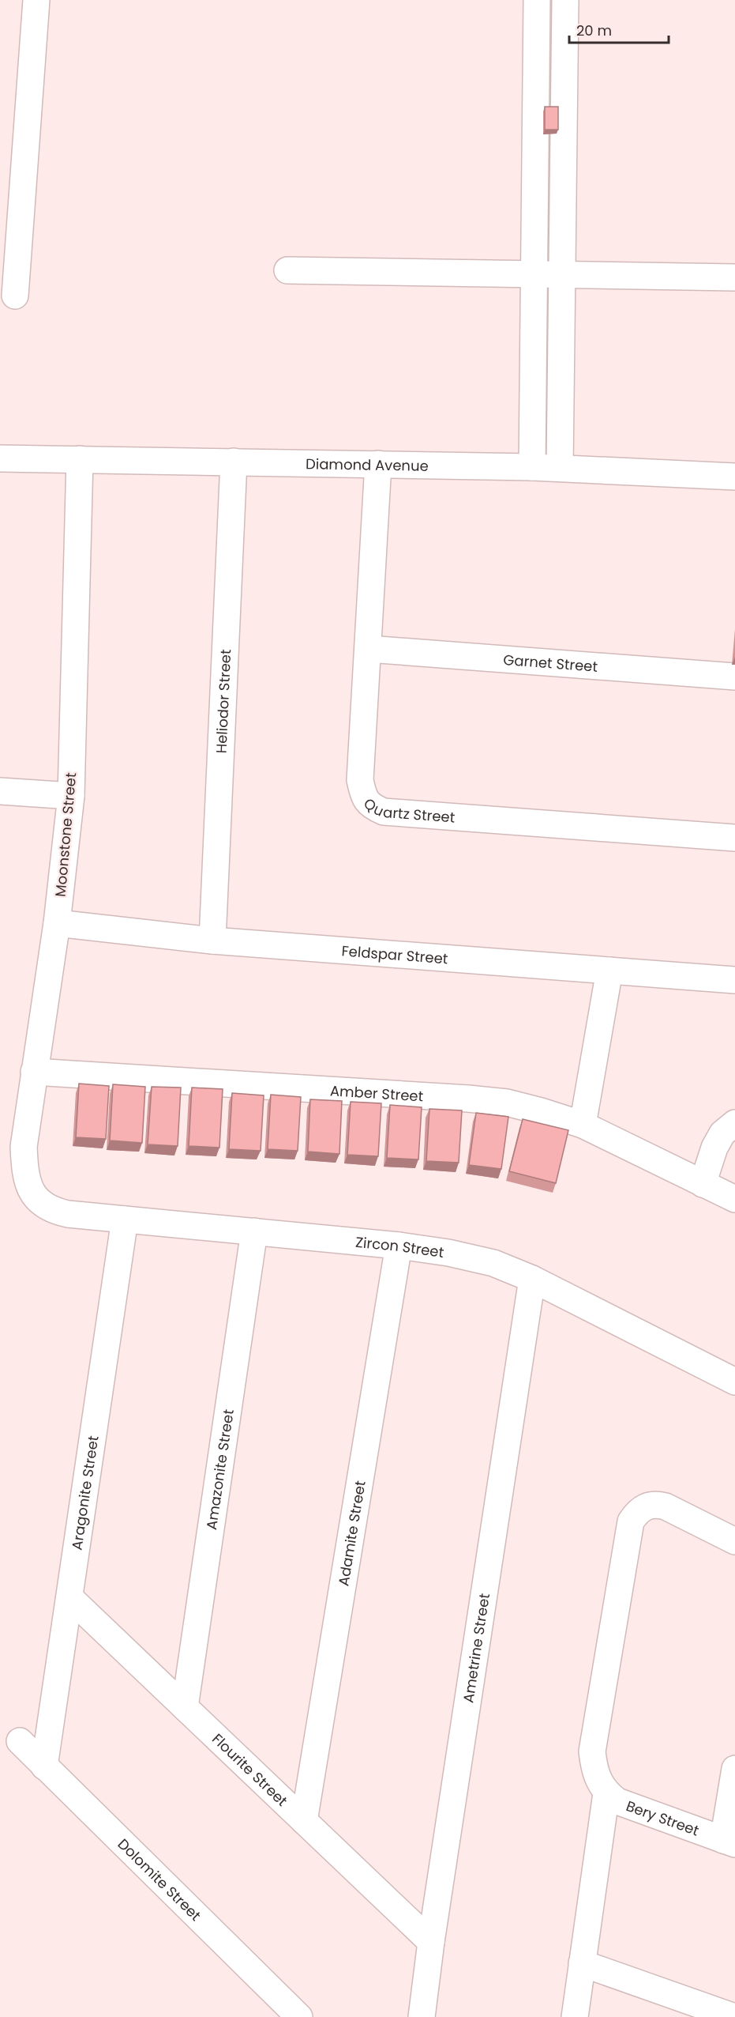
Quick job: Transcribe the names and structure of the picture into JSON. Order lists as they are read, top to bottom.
{
  "streets": {
    "street": [
      "Diamond Avenue",
      "Garnet Street",
      "Heliodor Street",
      "Quartz Street",
      "Moonstone Street",
      "Feldspar Street",
      "Amber Street",
      "Zircon Street",
      "Amazonite Street",
      "Aragonite Street",
      "Adamite Street",
      "Ametrine Street",
      "Flourite Street",
      "Bery Street",
      "Dolomite Street"
    ]
  },
  "crossings": [
    ["Diamond Avenue", "Heliodor Street"],
    ["Diamond Avenue", "Quartz Street"],
    ["Diamond Avenue", "Moonstone Street"],
    ["Garnet Street", "Quartz Street"],
    ["Heliodor Street", "Feldspar Street"],
    ["Moonstone Street", "Feldspar Street"],
    ["Moonstone Street", "Amber Street"],
    ["Moonstone Street", "Zircon Street"],
    ["Zircon Street", "Amazonite Street"],
    ["Zircon Street", "Aragonite Street"],
    ["Zircon Street", "Adamite Street"],
    ["Zircon Street", "Ametrine Street"],
    ["Amazonite Street", "Flourite Street"],
    ["Aragonite Street", "Flourite Street"],
    ["Aragonite Street", "Dolomite Street"],
    ["Adamite Street", "Flourite Street"],
    ["Ametrine Street", "Flourite Street"]
  ],
  "scale_bar": "20 m"
}
